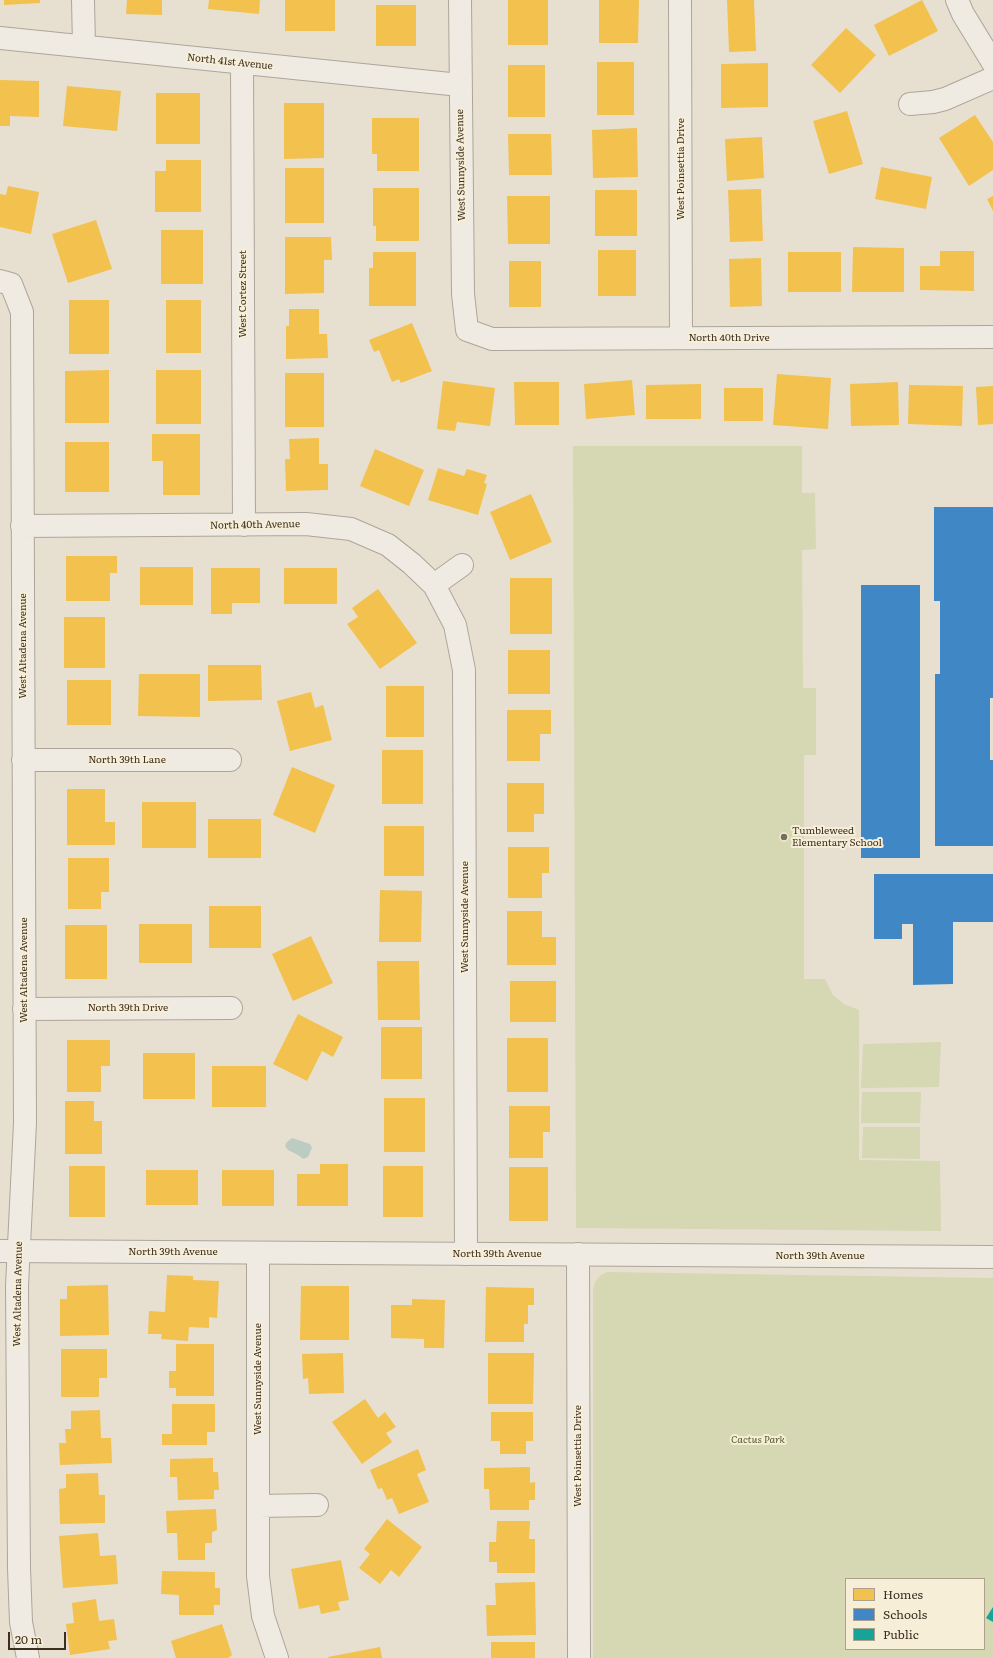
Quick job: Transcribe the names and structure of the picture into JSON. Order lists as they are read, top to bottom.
{
  "streets": {
    "street": [
      "North 41st Avenue",
      "West Sunnyside Avenue",
      "West Poinsettia Drive",
      "West Cortez Street",
      "North 40th Drive",
      "North 40th Avenue",
      "West Altadena Avenue",
      "North 39th Lane",
      "North 39th Drive",
      "North 39th Avenue"
    ]
  },
  "crossings": [
    ["North 41st Avenue", "West Sunnyside Avenue"],
    ["North 41st Avenue", "West Cortez Street"],
    ["West Sunnyside Avenue", "North 40th Drive"],
    ["West Sunnyside Avenue", "North 40th Avenue"],
    ["West Sunnyside Avenue", "North 39th Avenue"],
    ["West Poinsettia Drive", "North 40th Drive"],
    ["West Poinsettia Drive", "North 39th Avenue"],
    ["West Cortez Street", "North 40th Avenue"],
    ["North 40th Avenue", "West Altadena Avenue"],
    ["West Altadena Avenue", "North 39th Lane"],
    ["West Altadena Avenue", "North 39th Drive"],
    ["West Altadena Avenue", "North 39th Avenue"]
  ],
  "parks": ["Cactus Park"],
  "places": ["Tumbleweed Elementary School"],
  "legend": ["Homes", "Schools", "Public"],
  "scale_bar": "20 m"
}
